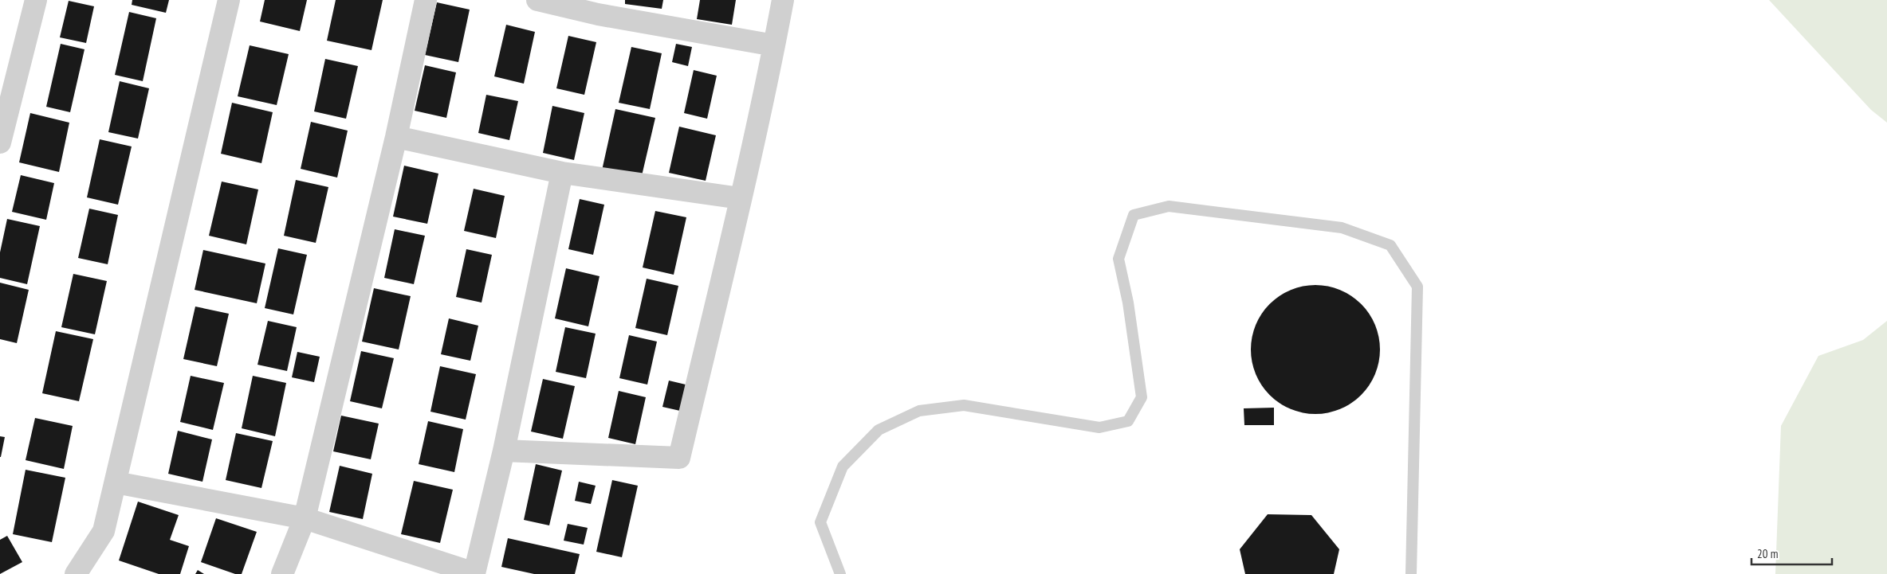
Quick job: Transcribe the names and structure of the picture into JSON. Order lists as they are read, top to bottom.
{
  "scale_bar": "20 m"
}
